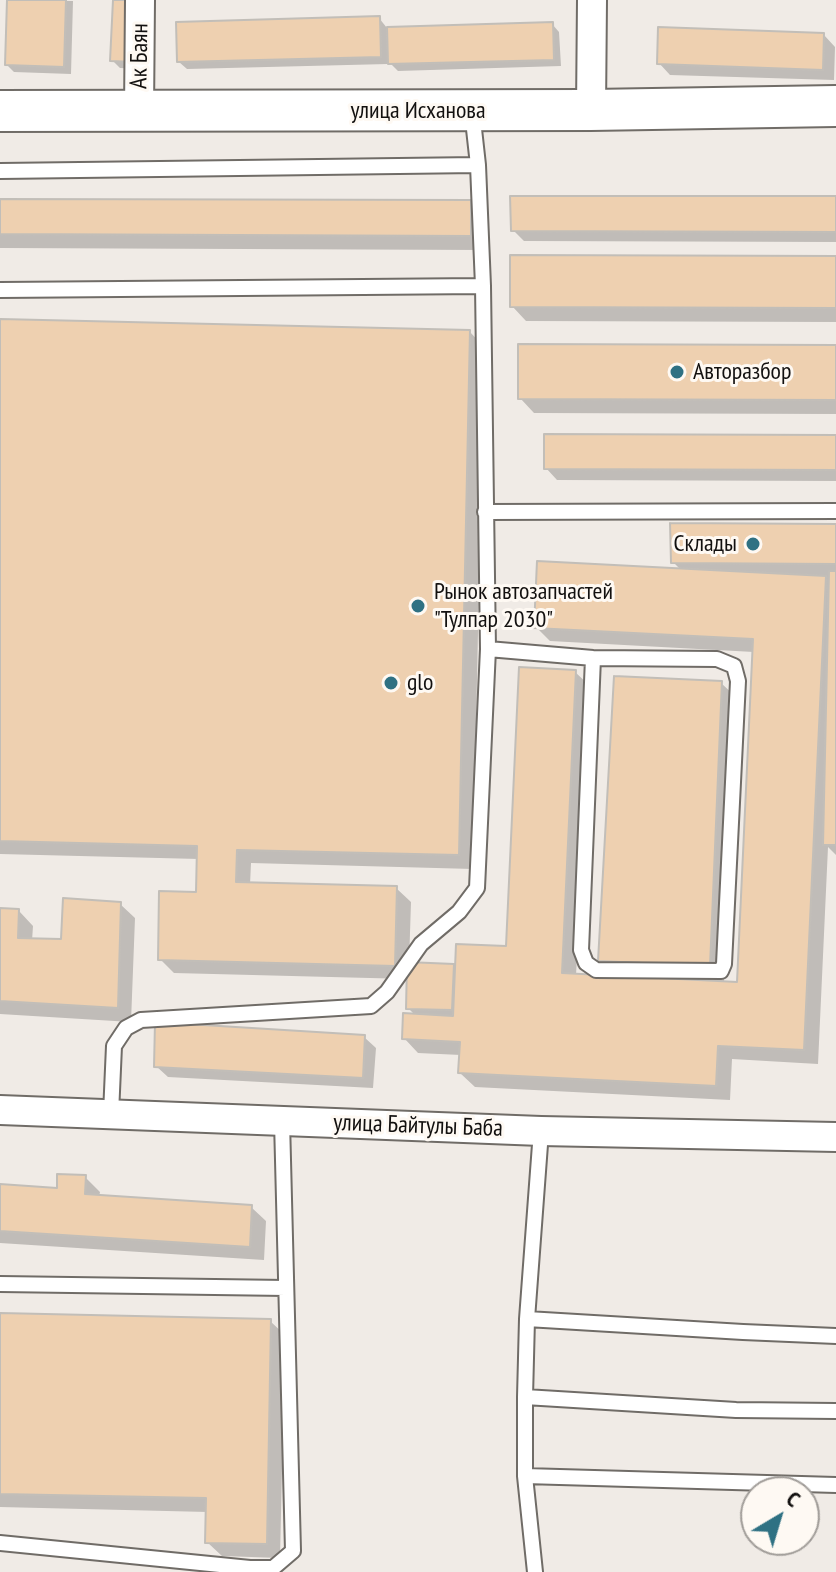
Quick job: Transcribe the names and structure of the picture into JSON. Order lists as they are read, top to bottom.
{
  "streets": {
    "main road": ["улица Исханова"],
    "street": ["Ак Баян", "улица Байтулы Баба"]
  },
  "crossings": [
    ["Ак Баян", "улица Исханова"]
  ],
  "places": [
    "Авторазбор",
    "Склады",
    "Рынок автозапчастей \"Тулпар 2030\"",
    "glo"
  ],
  "north": "top right"
}
